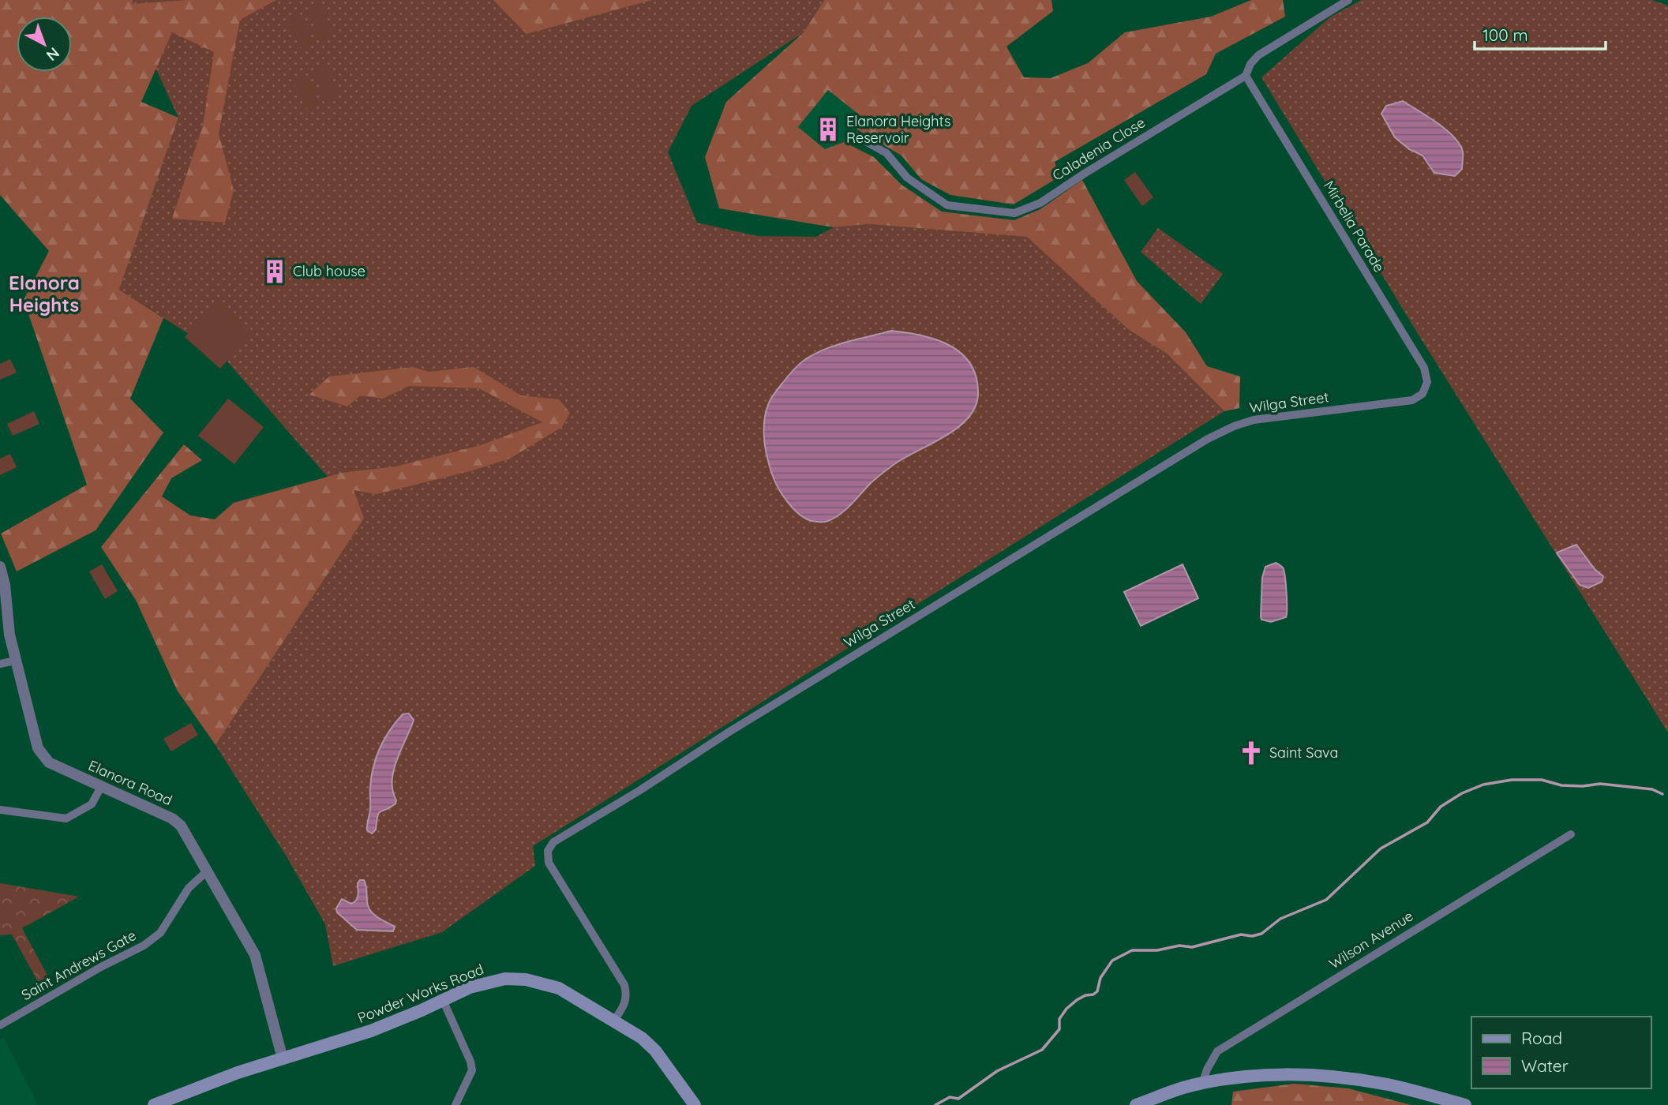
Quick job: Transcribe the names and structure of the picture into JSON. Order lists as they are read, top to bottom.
{
  "streets": {
    "main road": ["Powder Works Road"],
    "street": [
      "Caladenia Close",
      "Mirbelia Parade",
      "Wilga Street",
      "Elanora Road",
      "Wilson Avenue",
      "Saint Andrews Gate"
    ]
  },
  "crossings": [
    ["Caladenia Close", "Mirbelia Parade"],
    ["Mirbelia Parade", "Wilga Street"],
    ["Wilga Street", "Powder Works Road"],
    ["Elanora Road", "Saint Andrews Gate"],
    ["Elanora Road", "Powder Works Road"]
  ],
  "districts": ["Elanora Heights"],
  "places": {
    "building": ["Elanora Heights Reservoir", "Club house"],
    "church": ["Saint Sava"]
  },
  "legend": ["Road", "Water"],
  "scale_bar": "100 m",
  "north": "bottom right"
}
